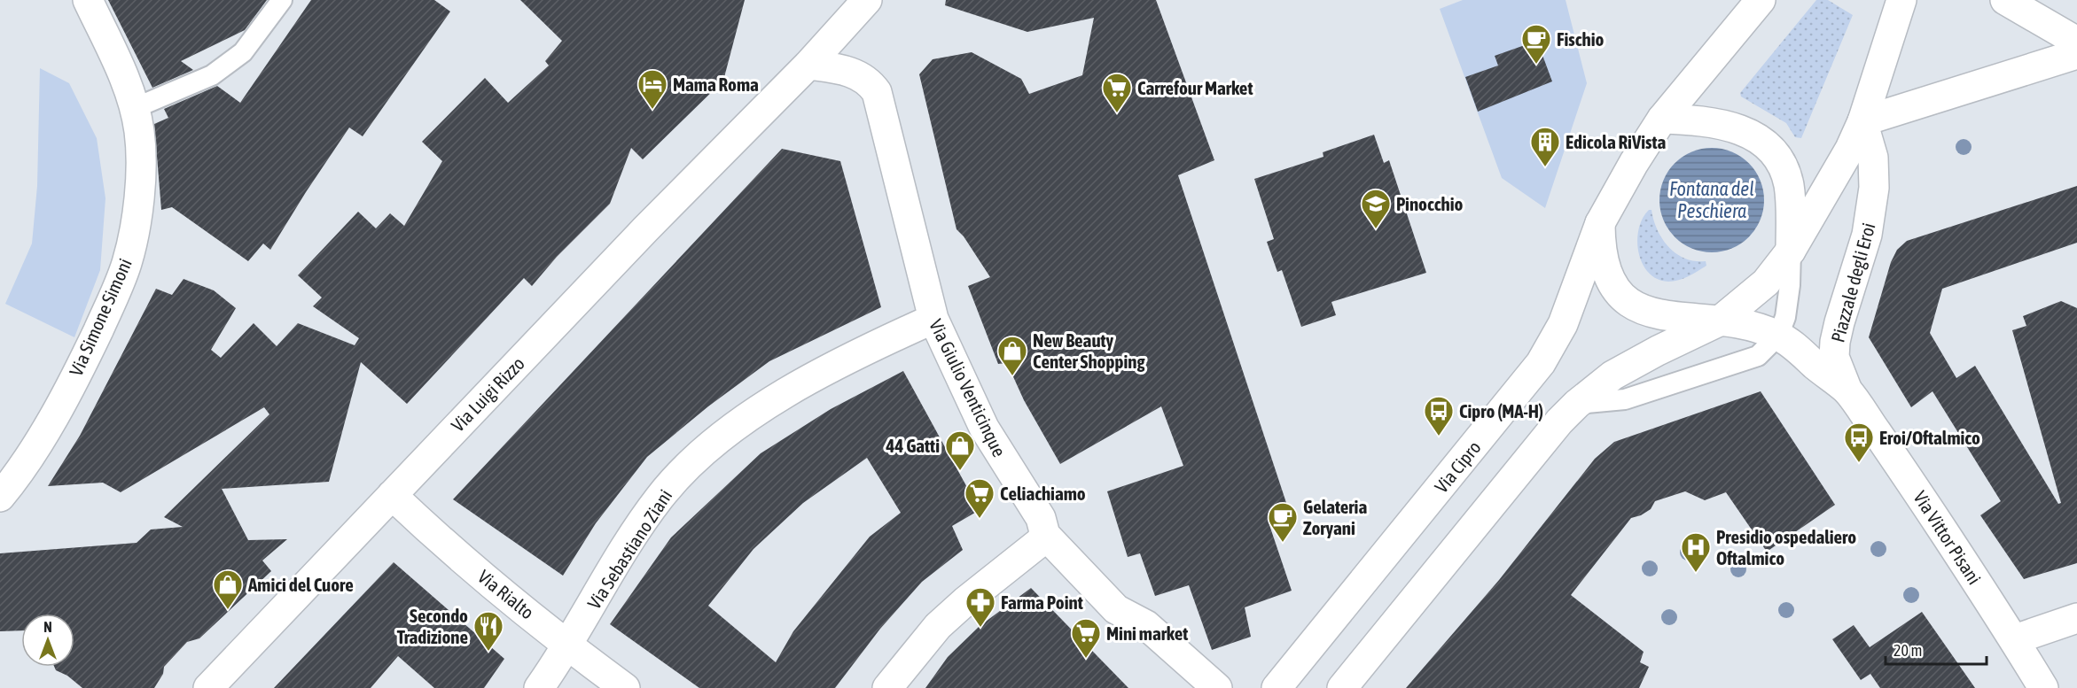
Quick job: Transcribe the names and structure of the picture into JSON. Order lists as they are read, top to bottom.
{
  "streets": {
    "street": [
      "Piazzale degli Eroi",
      "Via Simone Simoni",
      "Via Giulio Venticinque",
      "Via Luigi Rizzo",
      "Via Cipro",
      "Via Vittor Pisani",
      "Via Sebastiano Ziani",
      "Via Rialto"
    ]
  },
  "crossings": [
    ["Piazzale degli Eroi", "Via Cipro"],
    ["Piazzale degli Eroi", "Via Vittor Pisani"],
    ["Via Giulio Venticinque", "Via Luigi Rizzo"],
    ["Via Giulio Venticinque", "Via Sebastiano Ziani"],
    ["Via Luigi Rizzo", "Via Rialto"],
    ["Via Sebastiano Ziani", "Via Rialto"]
  ],
  "water": ["Fontana del Peschiera"],
  "places": {
    "cafe": ["Fischio", "Gelateria Zoryani"],
    "hotel": ["Mama Roma"],
    "supermarket": ["Carrefour Market", "Celiachiamo", "Mini market"],
    "building": ["Edicola RiVista"],
    "school or university": ["Pinocchio"],
    "shop": ["New Beauty Center Shopping", "44 Gatti", "Amici del Cuore"],
    "bus stop": ["Cipro (MA-H)", "Eroi/Oftalmico"],
    "hospital": ["Presidio ospedaliero Oftalmico"],
    "pharmacy": ["Farma Point"],
    "restaurant": ["Secondo Tradizione"]
  },
  "scale_bar": "20 m",
  "north": "top"
}
